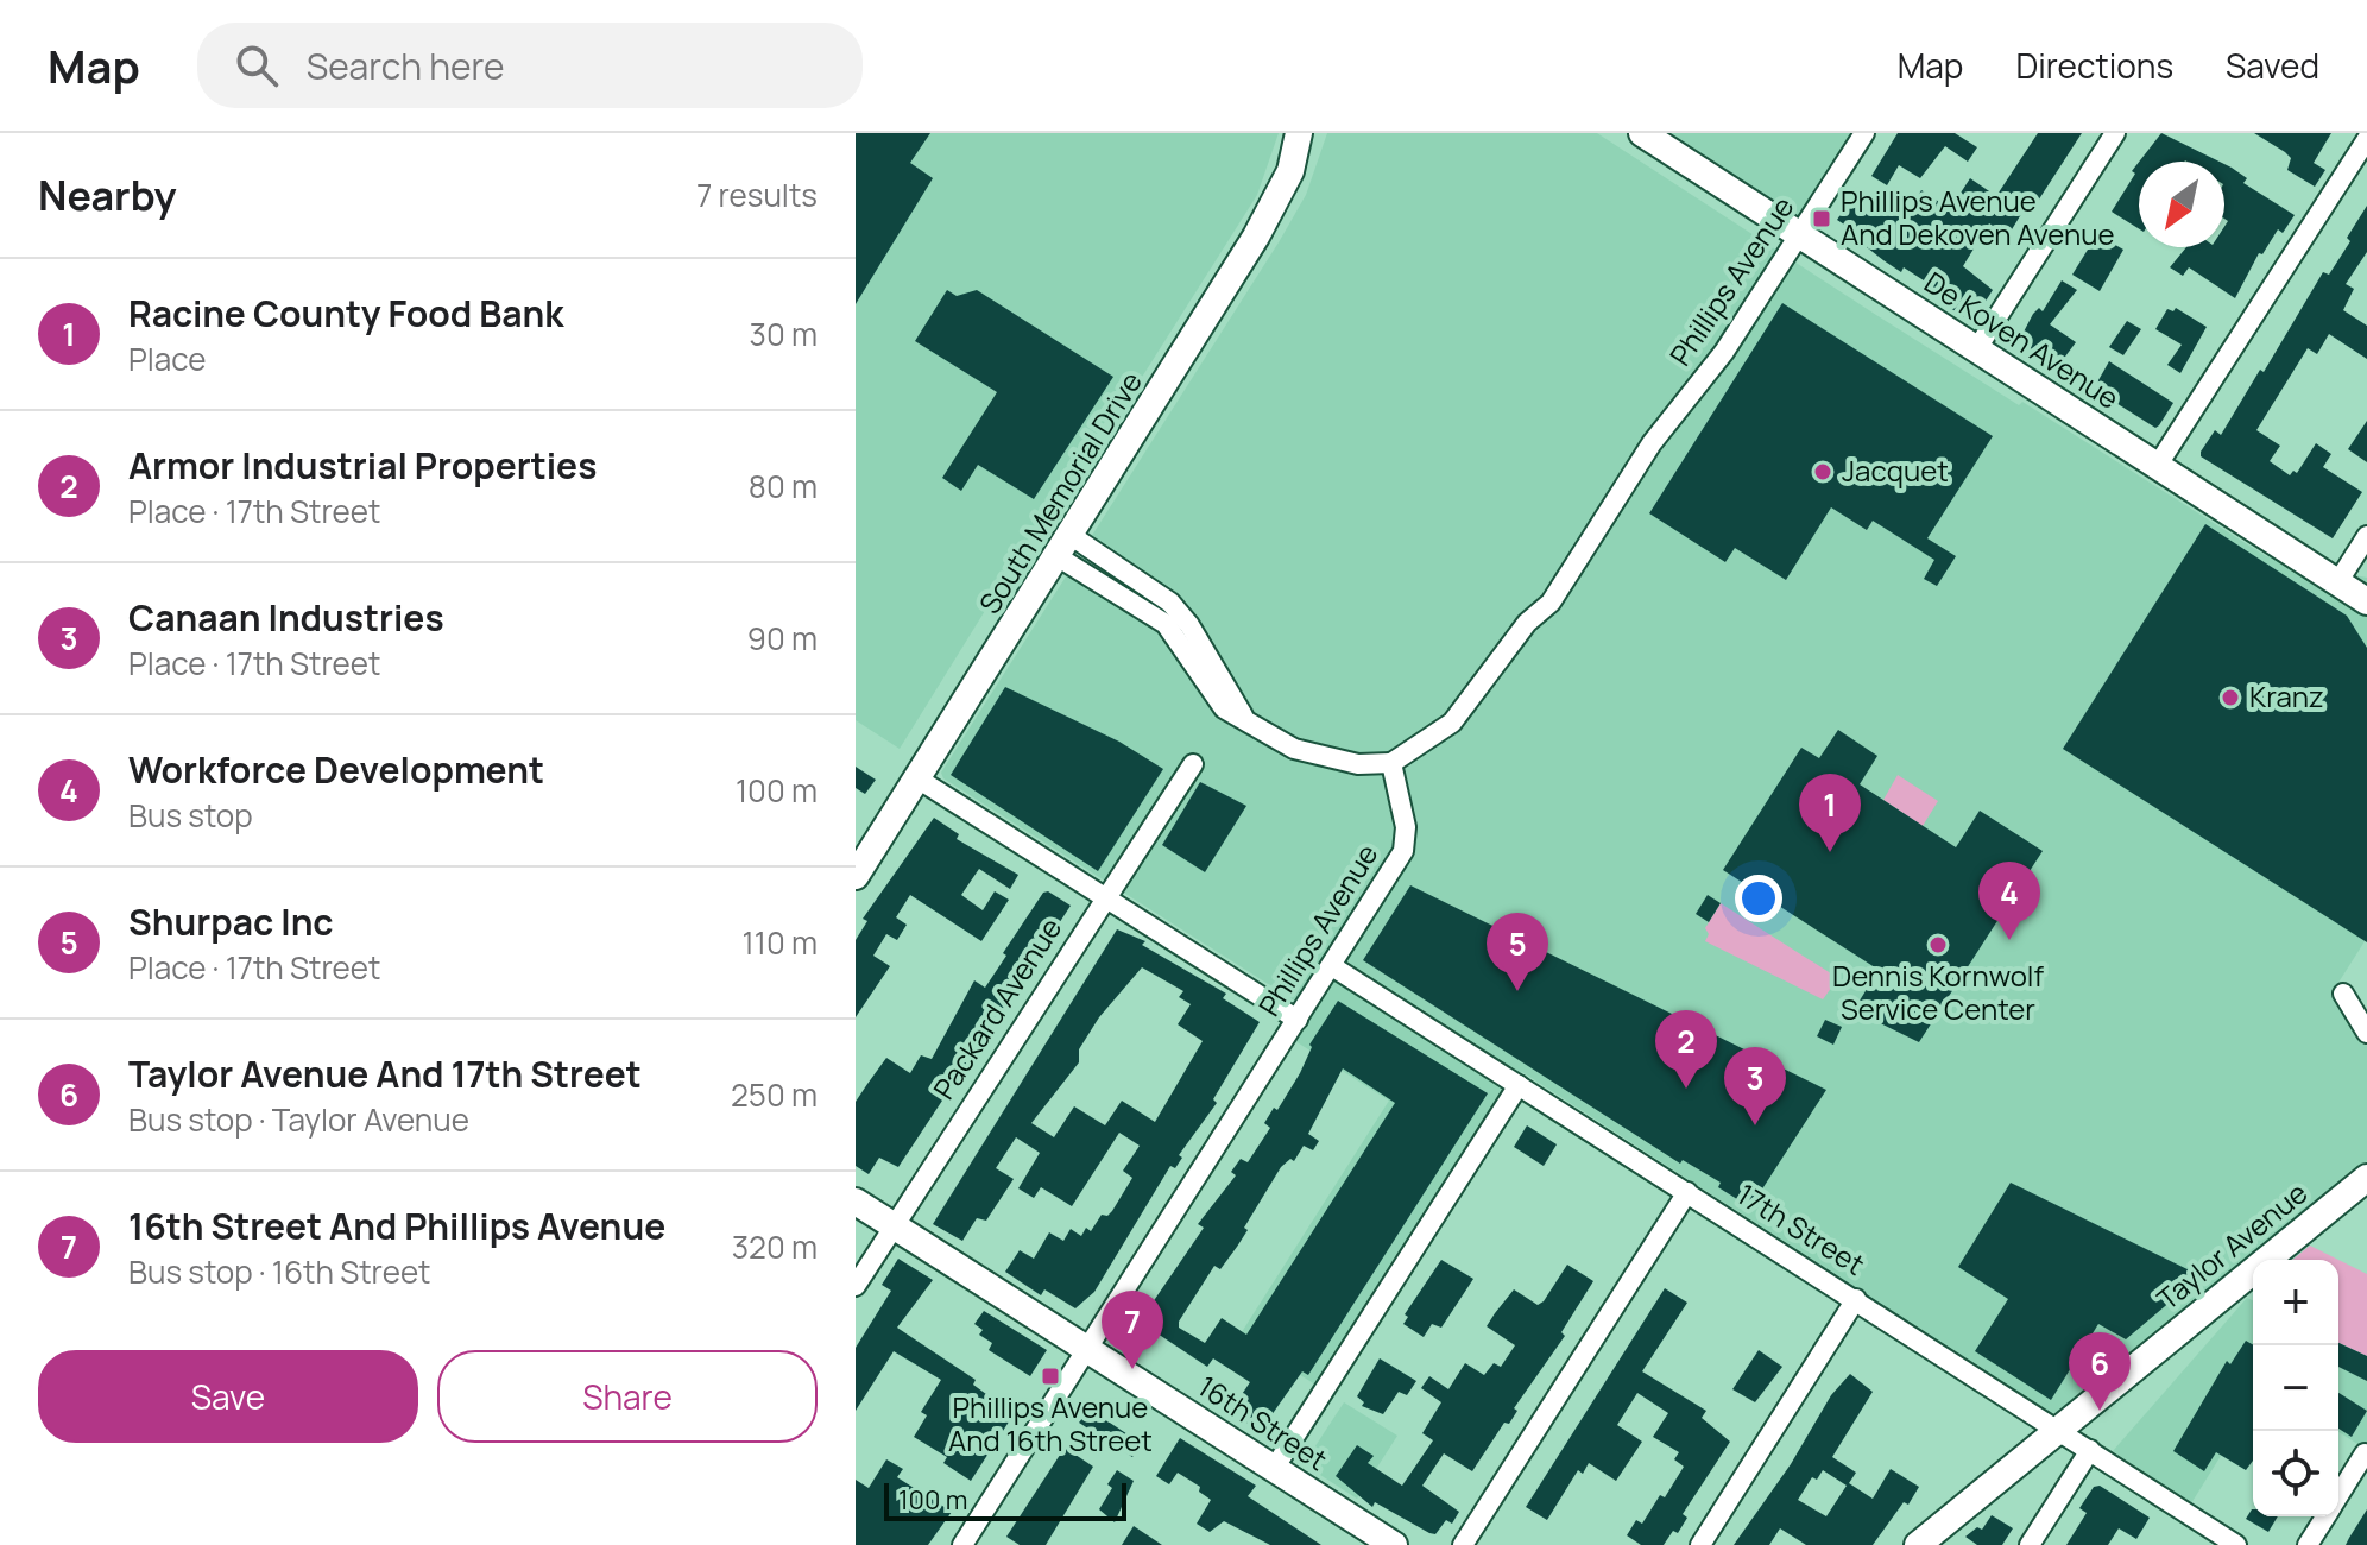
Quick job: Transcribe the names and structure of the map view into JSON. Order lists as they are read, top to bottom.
{
  "streets": {
    "street": [
      "Phillips Avenue",
      "De Koven Avenue",
      "South Memorial Drive",
      "Packard Avenue",
      "17th Street",
      "Taylor Avenue",
      "16th Street"
    ]
  },
  "crossings": [
    ["Phillips Avenue", "De Koven Avenue"],
    ["Phillips Avenue", "17th Street"],
    ["Phillips Avenue", "16th Street"],
    ["Packard Avenue", "16th Street"],
    ["17th Street", "Taylor Avenue"]
  ],
  "places": {
    "transit": ["Phillips Avenue And Dekoven Avenue", "Phillips Avenue And 16th Street"],
    "other": ["Jacquet", "Kranz", "Dennis Kornwolf Service Center"]
  },
  "scale_bar": "100 m",
  "north": "bottom left",
  "page": {
    "header": "Map",
    "search": "Search here",
    "nav": ["Map", "Directions", "Saved"],
    "heading": ["Nearby", "7 results"],
    "list": [
      {
        "mark": "1",
        "name": "Racine County Food Bank",
        "note": "Place",
        "value": "30 m"
      },
      {
        "mark": "2",
        "name": "Armor Industrial Properties",
        "note": "Place · 17th Street",
        "value": "80 m"
      },
      {
        "mark": "3",
        "name": "Canaan Industries",
        "note": "Place · 17th Street",
        "value": "90 m"
      },
      {
        "mark": "4",
        "name": "Workforce Development",
        "note": "Bus stop",
        "value": "100 m"
      },
      {
        "mark": "5",
        "name": "Shurpac Inc",
        "note": "Place · 17th Street",
        "value": "110 m"
      },
      {
        "mark": "6",
        "name": "Taylor Avenue And 17th Street",
        "note": "Bus stop · Taylor Avenue",
        "value": "250 m"
      },
      {
        "mark": "7",
        "name": "16th Street And Phillips Avenue",
        "note": "Bus stop · 16th Street",
        "value": "320 m"
      }
    ],
    "pins": [
      "1",
      "4",
      "5",
      "2",
      "3",
      "7",
      "6"
    ],
    "map_buttons": ["+", "−"],
    "buttons": ["Save", "Share"],
    "scale": "100 m"
  }
}
